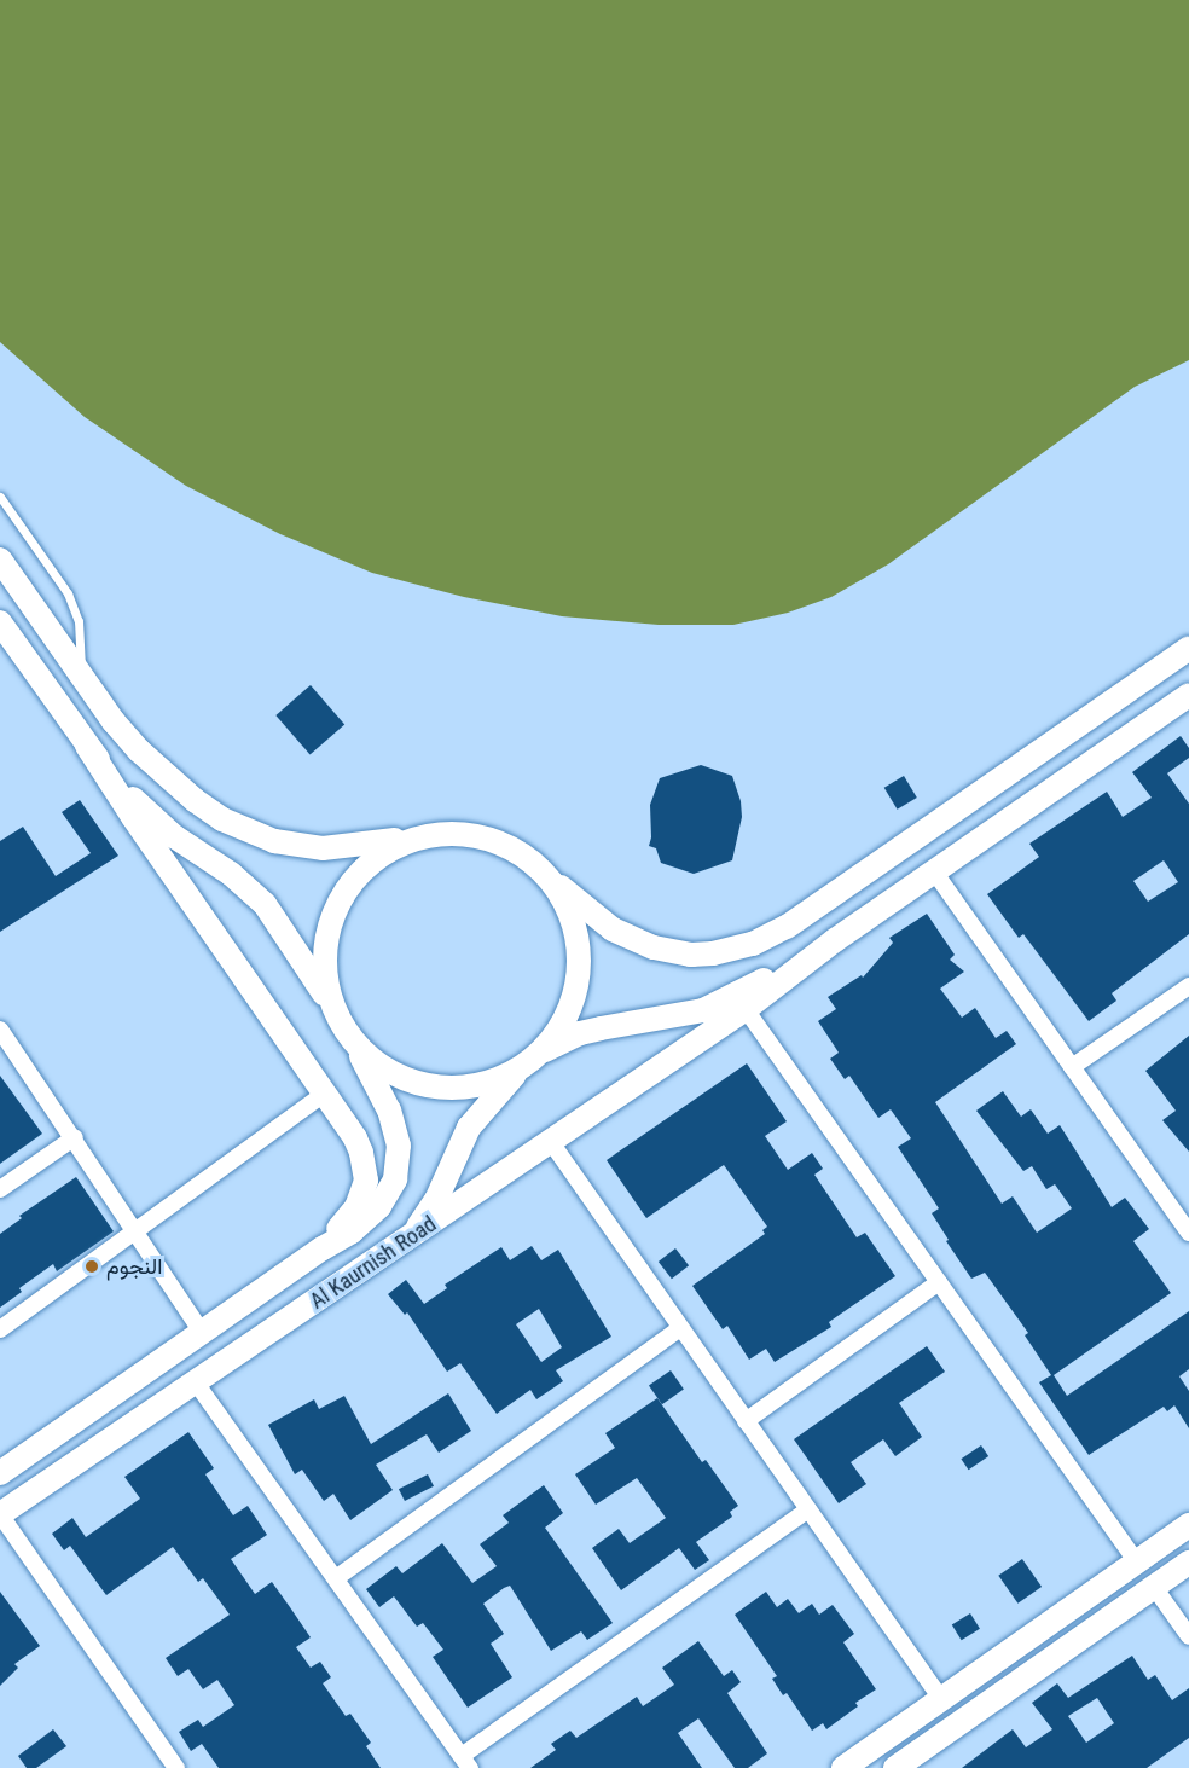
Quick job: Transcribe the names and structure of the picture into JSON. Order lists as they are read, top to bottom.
{
  "streets": {
    "street": ["Al Kaurnish Road"]
  },
  "places": ["النجوم"]
}
